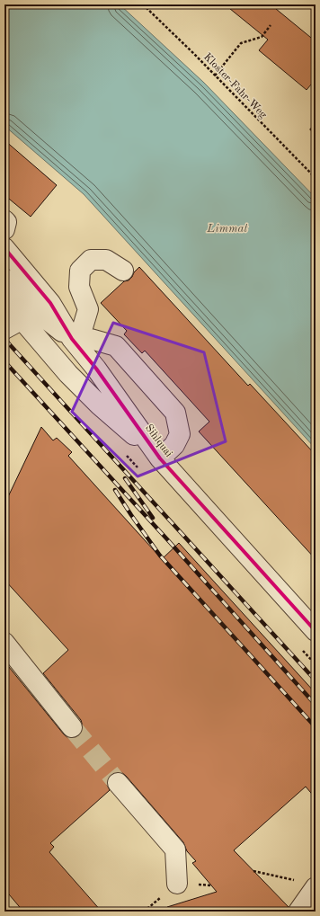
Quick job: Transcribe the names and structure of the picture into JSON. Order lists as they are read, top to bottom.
{
  "streets": {
    "street": ["Sihlquai"],
    "path": ["Kloster-Fahr-Weg"]
  },
  "water": ["Limmat"]
}
